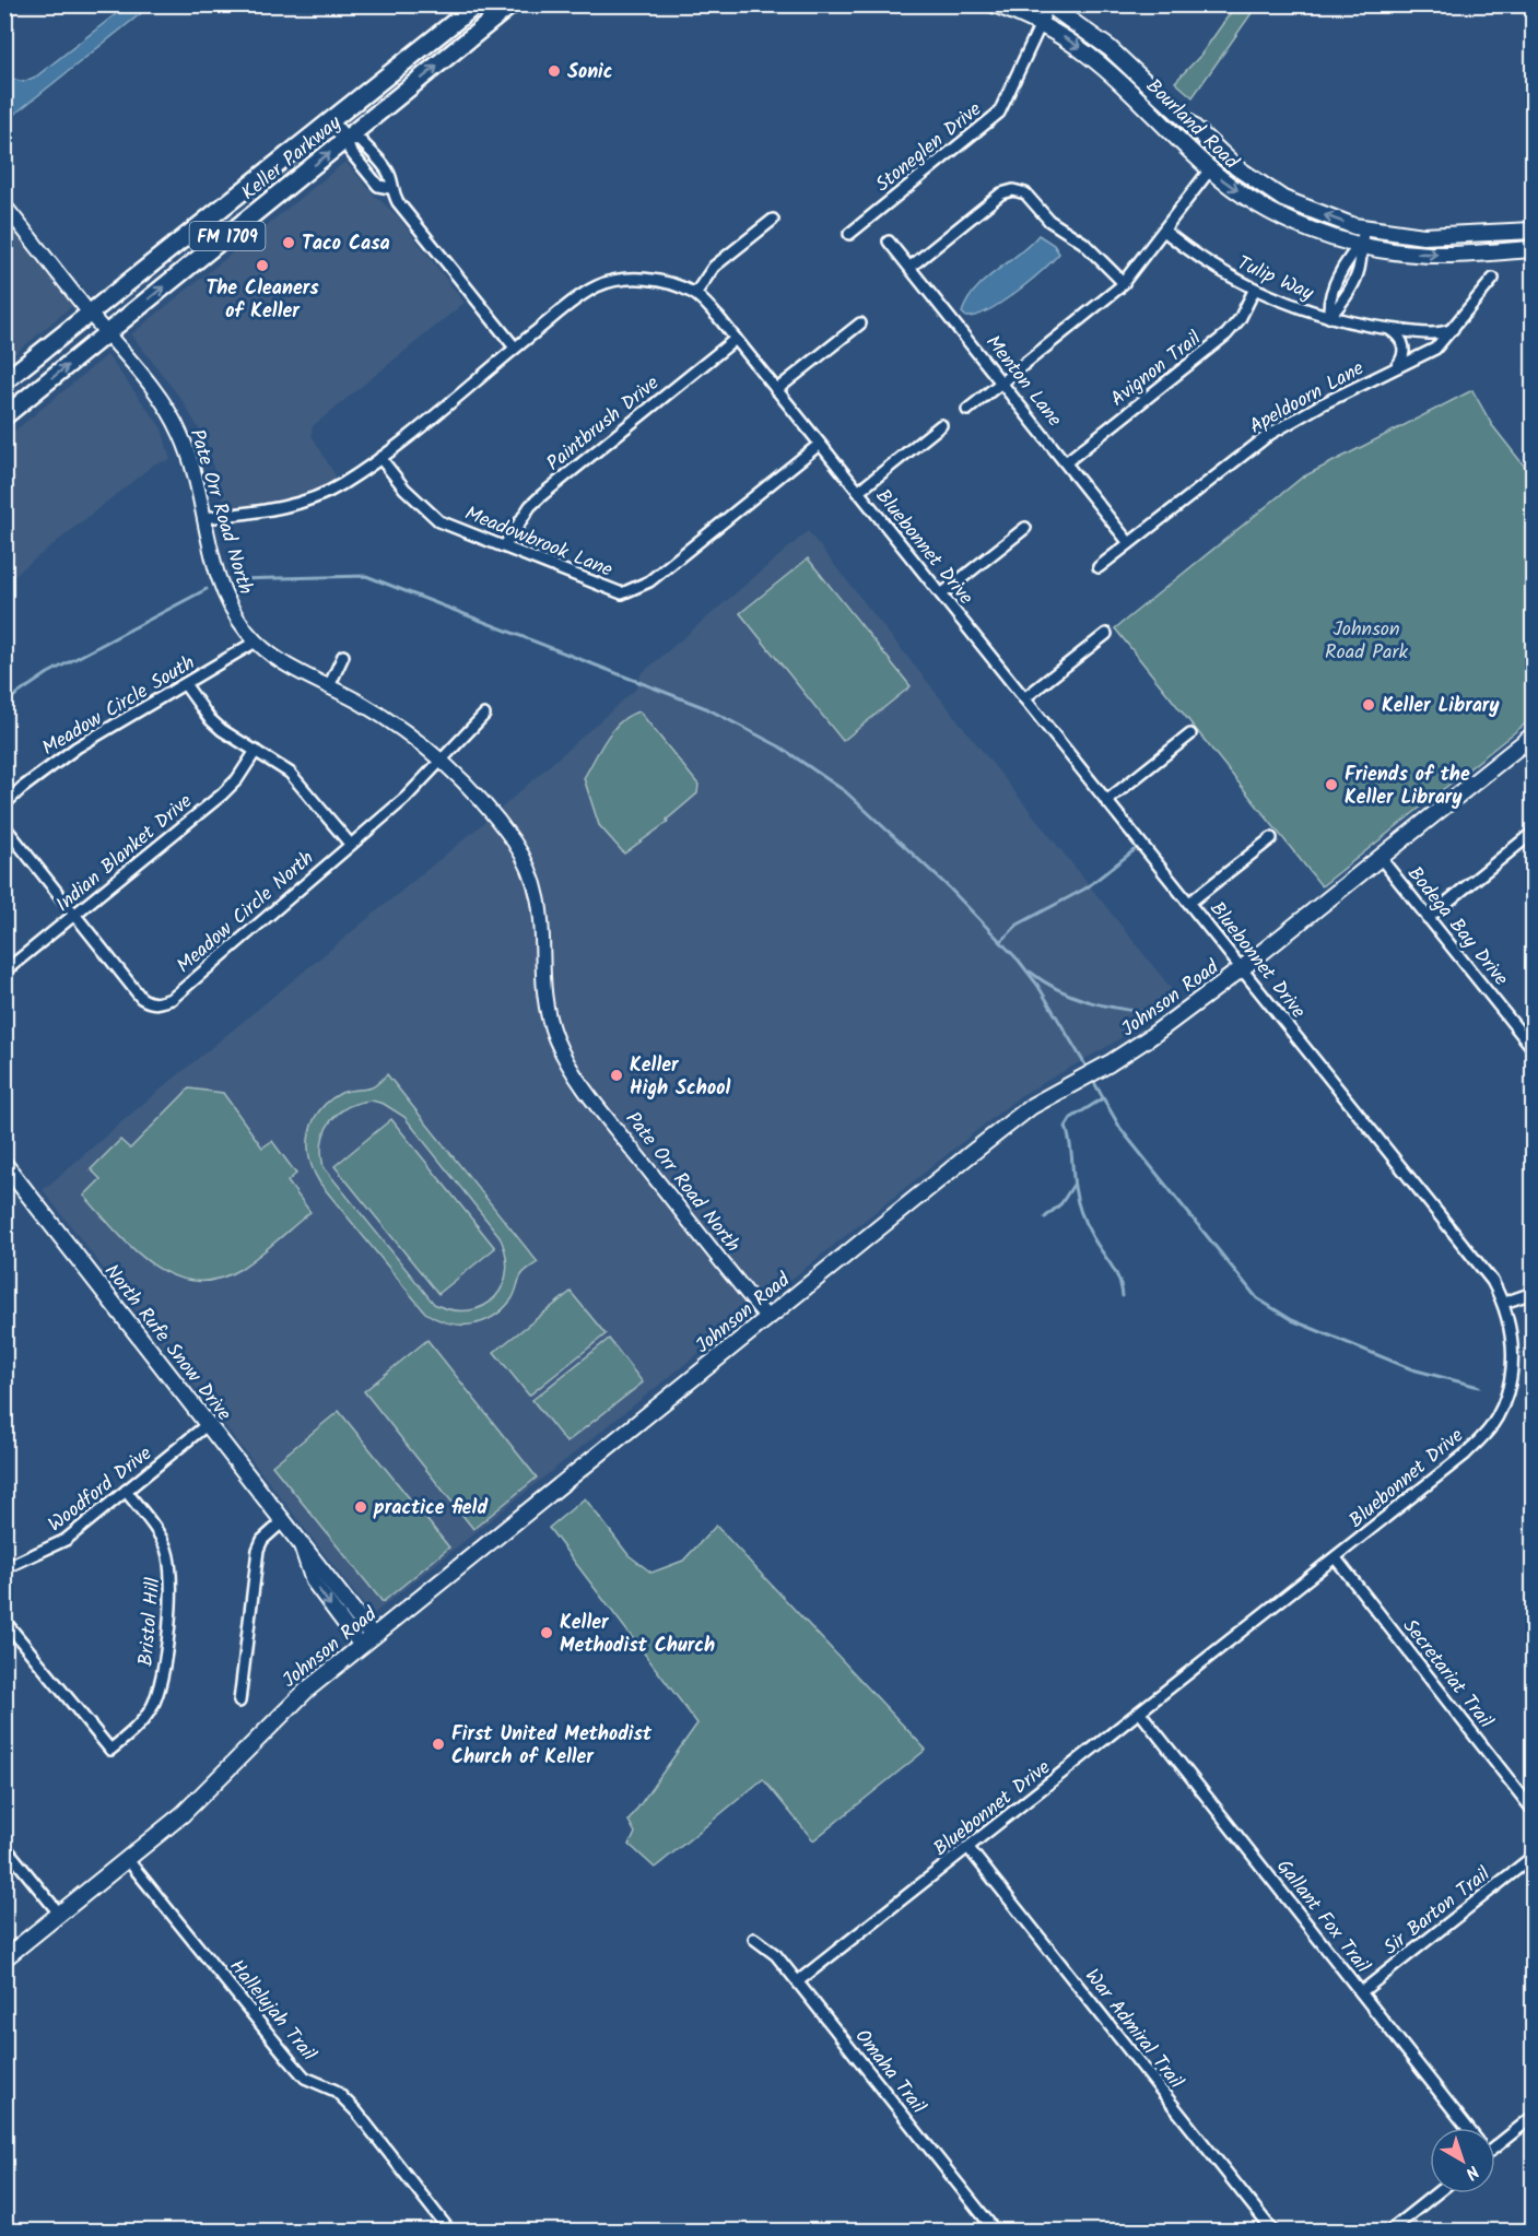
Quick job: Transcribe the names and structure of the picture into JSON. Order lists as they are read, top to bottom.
{
  "streets": {
    "main road": [
      "Bourland Road",
      "Keller Parkway",
      "FM 1709",
      "Johnson Road",
      "North Rufe Snow Drive"
    ],
    "street": [
      "Stoneglen Drive",
      "Tulip Way",
      "Avignon Trail",
      "Menton Lane",
      "Apeldoorn Lane",
      "Paintbrush Drive",
      "Pate Orr Road North",
      "Meadowbrook Lane",
      "Bluebonnet Drive",
      "Meadow Circle South",
      "Indian Blanket Drive",
      "Meadow Circle North",
      "Bodega Bay Drive",
      "Woodford Drive",
      "Bristol Hill",
      "Secretariat Trail",
      "Sir Barton Trail",
      "Gallant Fox Trail",
      "Hallelujah Trail",
      "War Admiral Trail",
      "Omaha Trail"
    ]
  },
  "crossings": [
    ["Bourland Road", "Stoneglen Drive"],
    ["Keller Parkway", "Pate Orr Road North"],
    ["Tulip Way", "Avignon Trail"],
    ["Tulip Way", "Apeldoorn Lane"],
    ["Avignon Trail", "Menton Lane"],
    ["Menton Lane", "Apeldoorn Lane"],
    ["Paintbrush Drive", "Meadowbrook Lane"],
    ["Paintbrush Drive", "Bluebonnet Drive"],
    ["Pate Orr Road North", "Bluebonnet Drive"],
    ["Pate Orr Road North", "Meadow Circle South"],
    ["Pate Orr Road North", "Meadow Circle North"],
    ["Pate Orr Road North", "Johnson Road"],
    ["Meadowbrook Lane", "Bluebonnet Drive"],
    ["Bluebonnet Drive", "Johnson Road"],
    ["Bluebonnet Drive", "Secretariat Trail"],
    ["Bluebonnet Drive", "Gallant Fox Trail"],
    ["Bluebonnet Drive", "War Admiral Trail"],
    ["Bluebonnet Drive", "Omaha Trail"],
    ["Indian Blanket Drive", "Meadow Circle North"],
    ["Bodega Bay Drive", "Johnson Road"],
    ["Johnson Road", "North Rufe Snow Drive"],
    ["Johnson Road", "Hallelujah Trail"],
    ["North Rufe Snow Drive", "Woodford Drive"],
    ["Woodford Drive", "Bristol Hill"],
    ["Sir Barton Trail", "Gallant Fox Trail"]
  ],
  "parks": ["Johnson Road Park"],
  "places": [
    "Sonic",
    "Taco Casa",
    "The Cleaners of Keller",
    "Keller Library",
    "Friends of the Keller Library",
    "Keller High School",
    "practice field",
    "Keller Methodist Church",
    "First United Methodist Church of Keller"
  ],
  "north": "bottom right"
}
